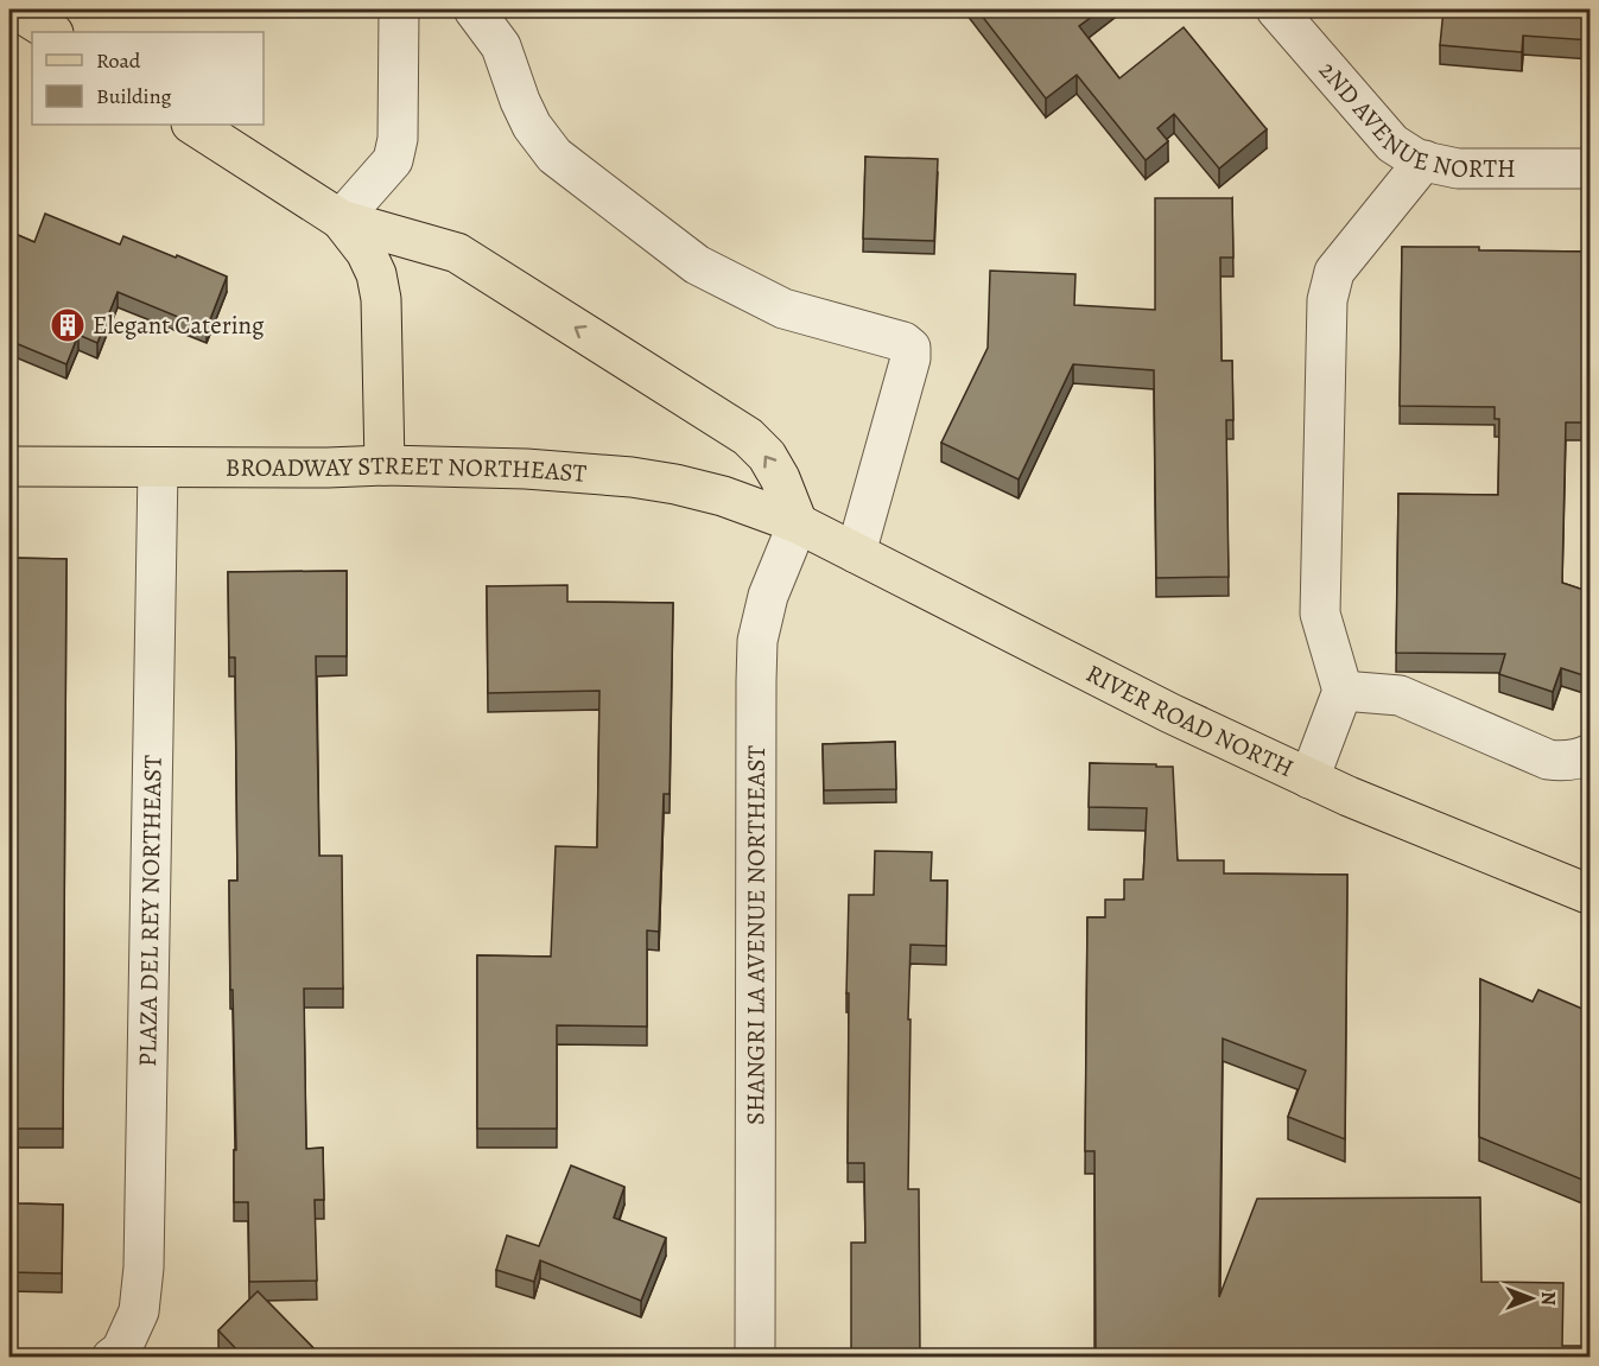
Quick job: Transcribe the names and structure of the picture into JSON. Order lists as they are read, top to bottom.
{
  "streets": {
    "main road": ["BROADWAY STREET NORTHEAST", "RIVER ROAD NORTH"],
    "street": ["2ND AVENUE NORTH", "PLAZA DEL REY NORTHEAST", "SHANGRI LA AVENUE NORTHEAST"]
  },
  "crossings": [
    ["BROADWAY STREET NORTHEAST", "RIVER ROAD NORTH"],
    ["BROADWAY STREET NORTHEAST", "PLAZA DEL REY NORTHEAST"],
    ["BROADWAY STREET NORTHEAST", "SHANGRI LA AVENUE NORTHEAST"],
    ["RIVER ROAD NORTH", "SHANGRI LA AVENUE NORTHEAST"]
  ],
  "places": {
    "building": ["Elegant Catering"]
  },
  "legend": ["Road", "Building"],
  "north": "right"
}
